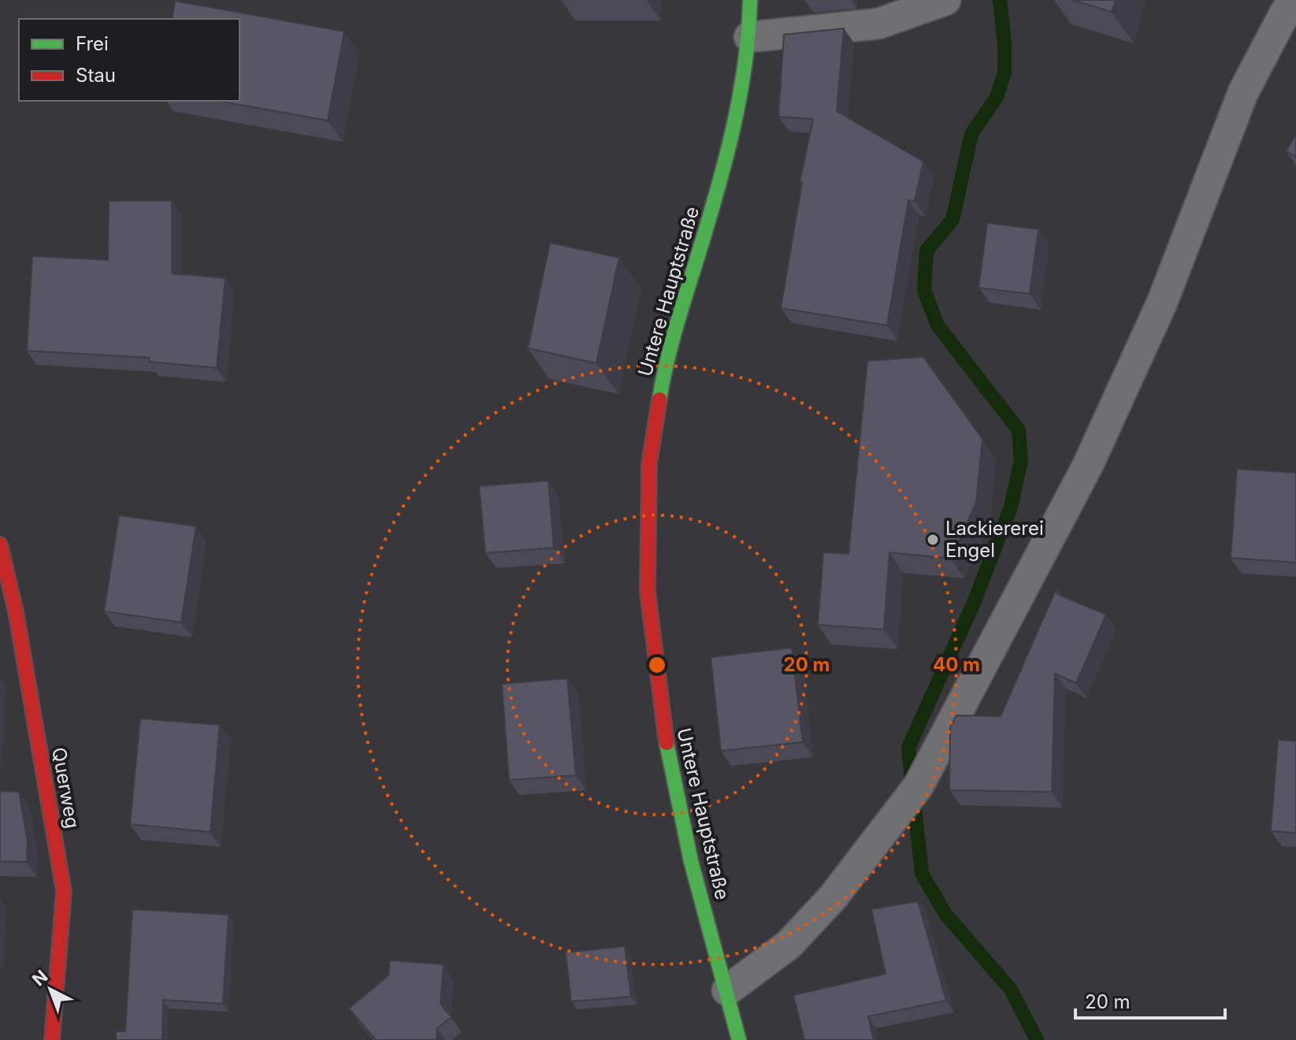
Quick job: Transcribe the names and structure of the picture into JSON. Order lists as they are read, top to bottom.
{
  "streets": {
    "street": ["Untere Hauptstraße", "Querweg"]
  },
  "places": ["Lackiererei Engel"],
  "legend": ["Frei", "Stau"],
  "scale_bar": "20 m",
  "north": "top left",
  "rings": ["20 m", "40 m"]
}
